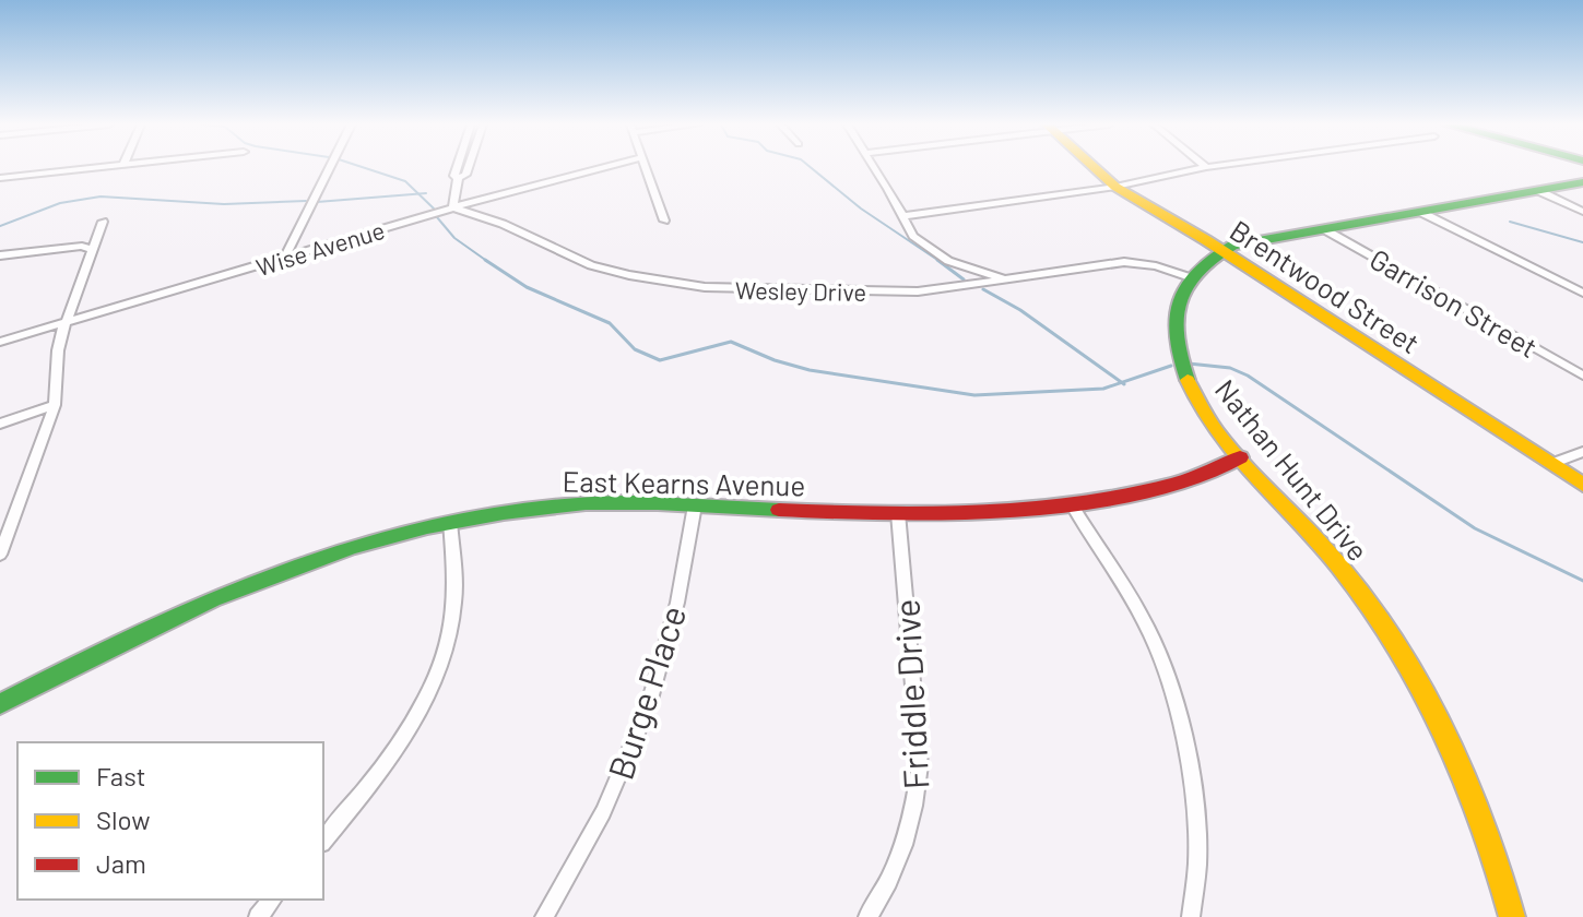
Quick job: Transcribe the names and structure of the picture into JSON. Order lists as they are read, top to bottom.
{
  "streets": {
    "main road": ["Brentwood Street", "Nathan Hunt Drive", "East Kearns Avenue"],
    "street": [
      "Wise Avenue",
      "Wesley Drive",
      "Garrison Street",
      "Burge Place",
      "Friddle Drive"
    ]
  },
  "crossings": [
    ["Wise Avenue", "Wesley Drive"],
    ["Brentwood Street", "Nathan Hunt Drive"],
    ["Wesley Drive", "Nathan Hunt Drive"],
    ["Garrison Street", "Nathan Hunt Drive"],
    ["Nathan Hunt Drive", "East Kearns Avenue"],
    ["East Kearns Avenue", "Burge Place"],
    ["East Kearns Avenue", "Friddle Drive"]
  ],
  "legend": ["Fast", "Slow", "Jam"]
}
